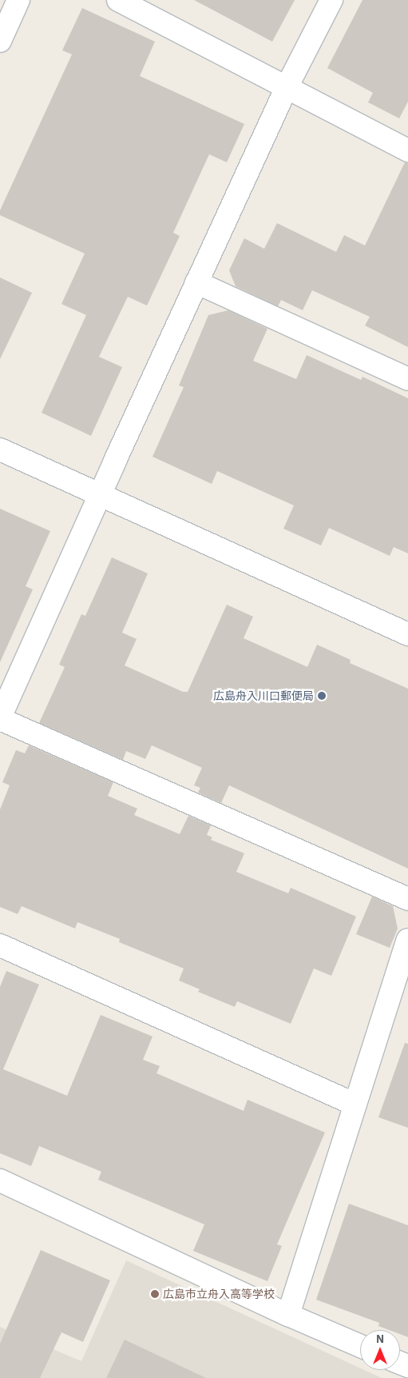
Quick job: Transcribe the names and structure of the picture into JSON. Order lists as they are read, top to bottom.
{
  "places": ["広島舟入川口郵便局", "広島市立舟入高等学校"],
  "north": "top"
}
